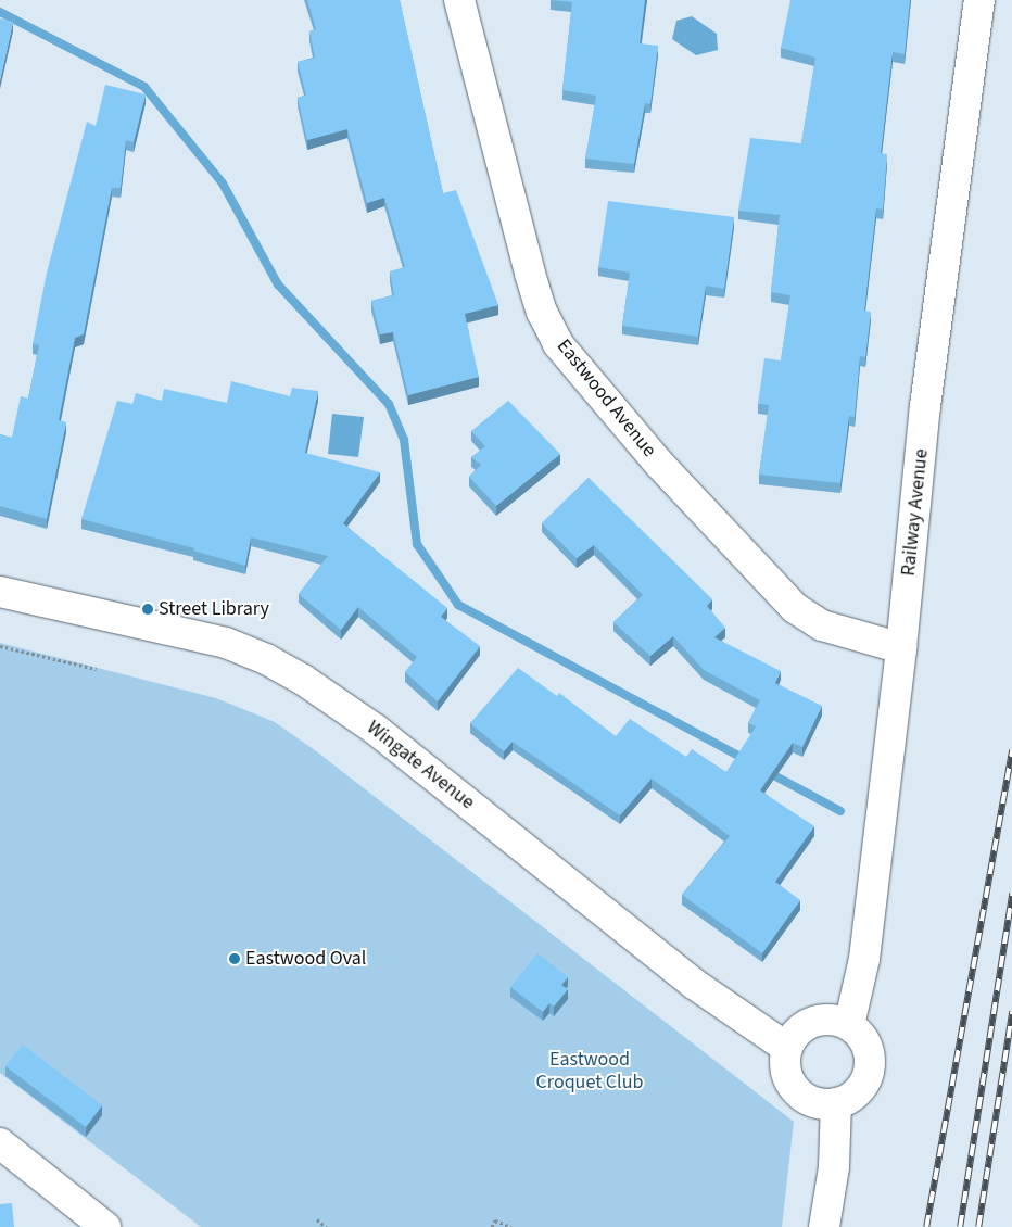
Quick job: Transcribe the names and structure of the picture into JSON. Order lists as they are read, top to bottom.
{
  "streets": {
    "street": ["Eastwood Avenue", "Railway Avenue", "Wingate Avenue"]
  },
  "crossings": [
    ["Eastwood Avenue", "Railway Avenue"],
    ["Railway Avenue", "Wingate Avenue"]
  ],
  "parks": ["Eastwood Croquet Club"],
  "places": ["Street Library", "Eastwood Oval"]
}
